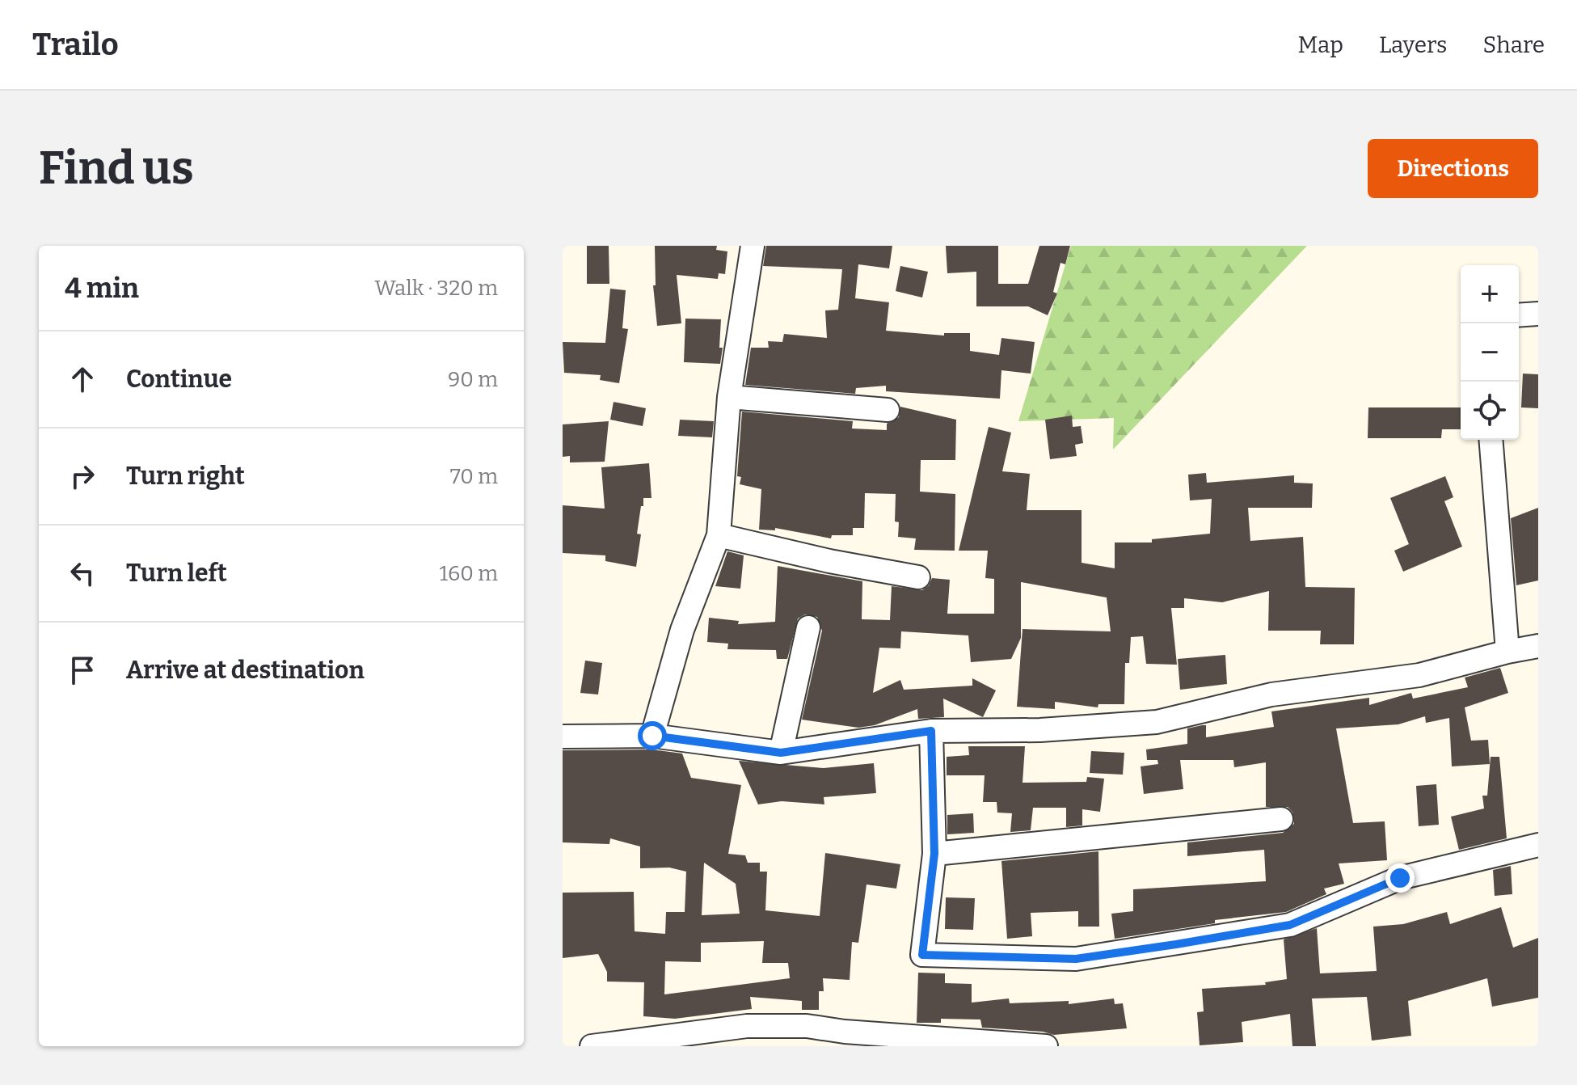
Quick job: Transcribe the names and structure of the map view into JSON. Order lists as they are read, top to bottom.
{
  "page": {
    "header": "Trailo",
    "nav": ["Map", "Layers", "Share"],
    "buttons": "Directions",
    "title": "Find us",
    "heading": ["4 min", "Walk · 320 m"],
    "map_buttons": ["+", "−"],
    "list": [
      ["Continue", "90 m"],
      ["Turn right", "70 m"],
      ["Turn left", "160 m"],
      "Arrive at destination"
    ]
  }
}
